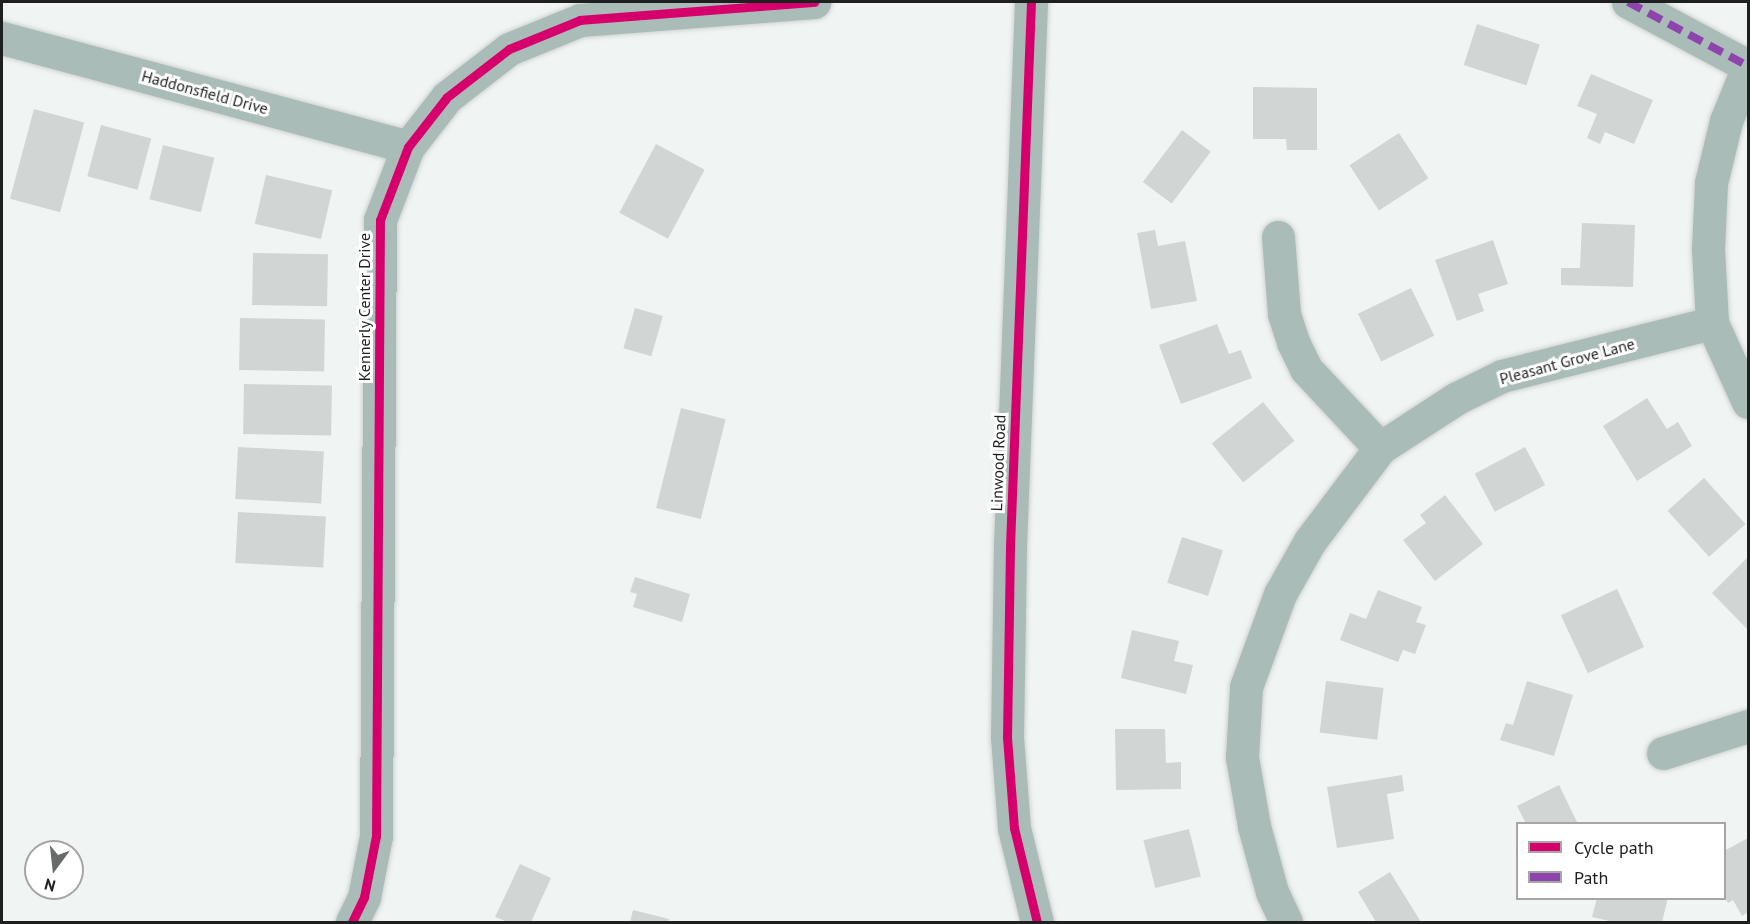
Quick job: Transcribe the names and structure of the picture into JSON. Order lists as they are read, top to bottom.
{
  "streets": {
    "street": [
      "Haddonsfield Drive",
      "Kennerly Center Drive",
      "Pleasant Grove Lane",
      "Linwood Road"
    ]
  },
  "crossings": [
    ["Haddonsfield Drive", "Kennerly Center Drive"]
  ],
  "legend": ["Cycle path", "Path"],
  "north": "bottom"
}
